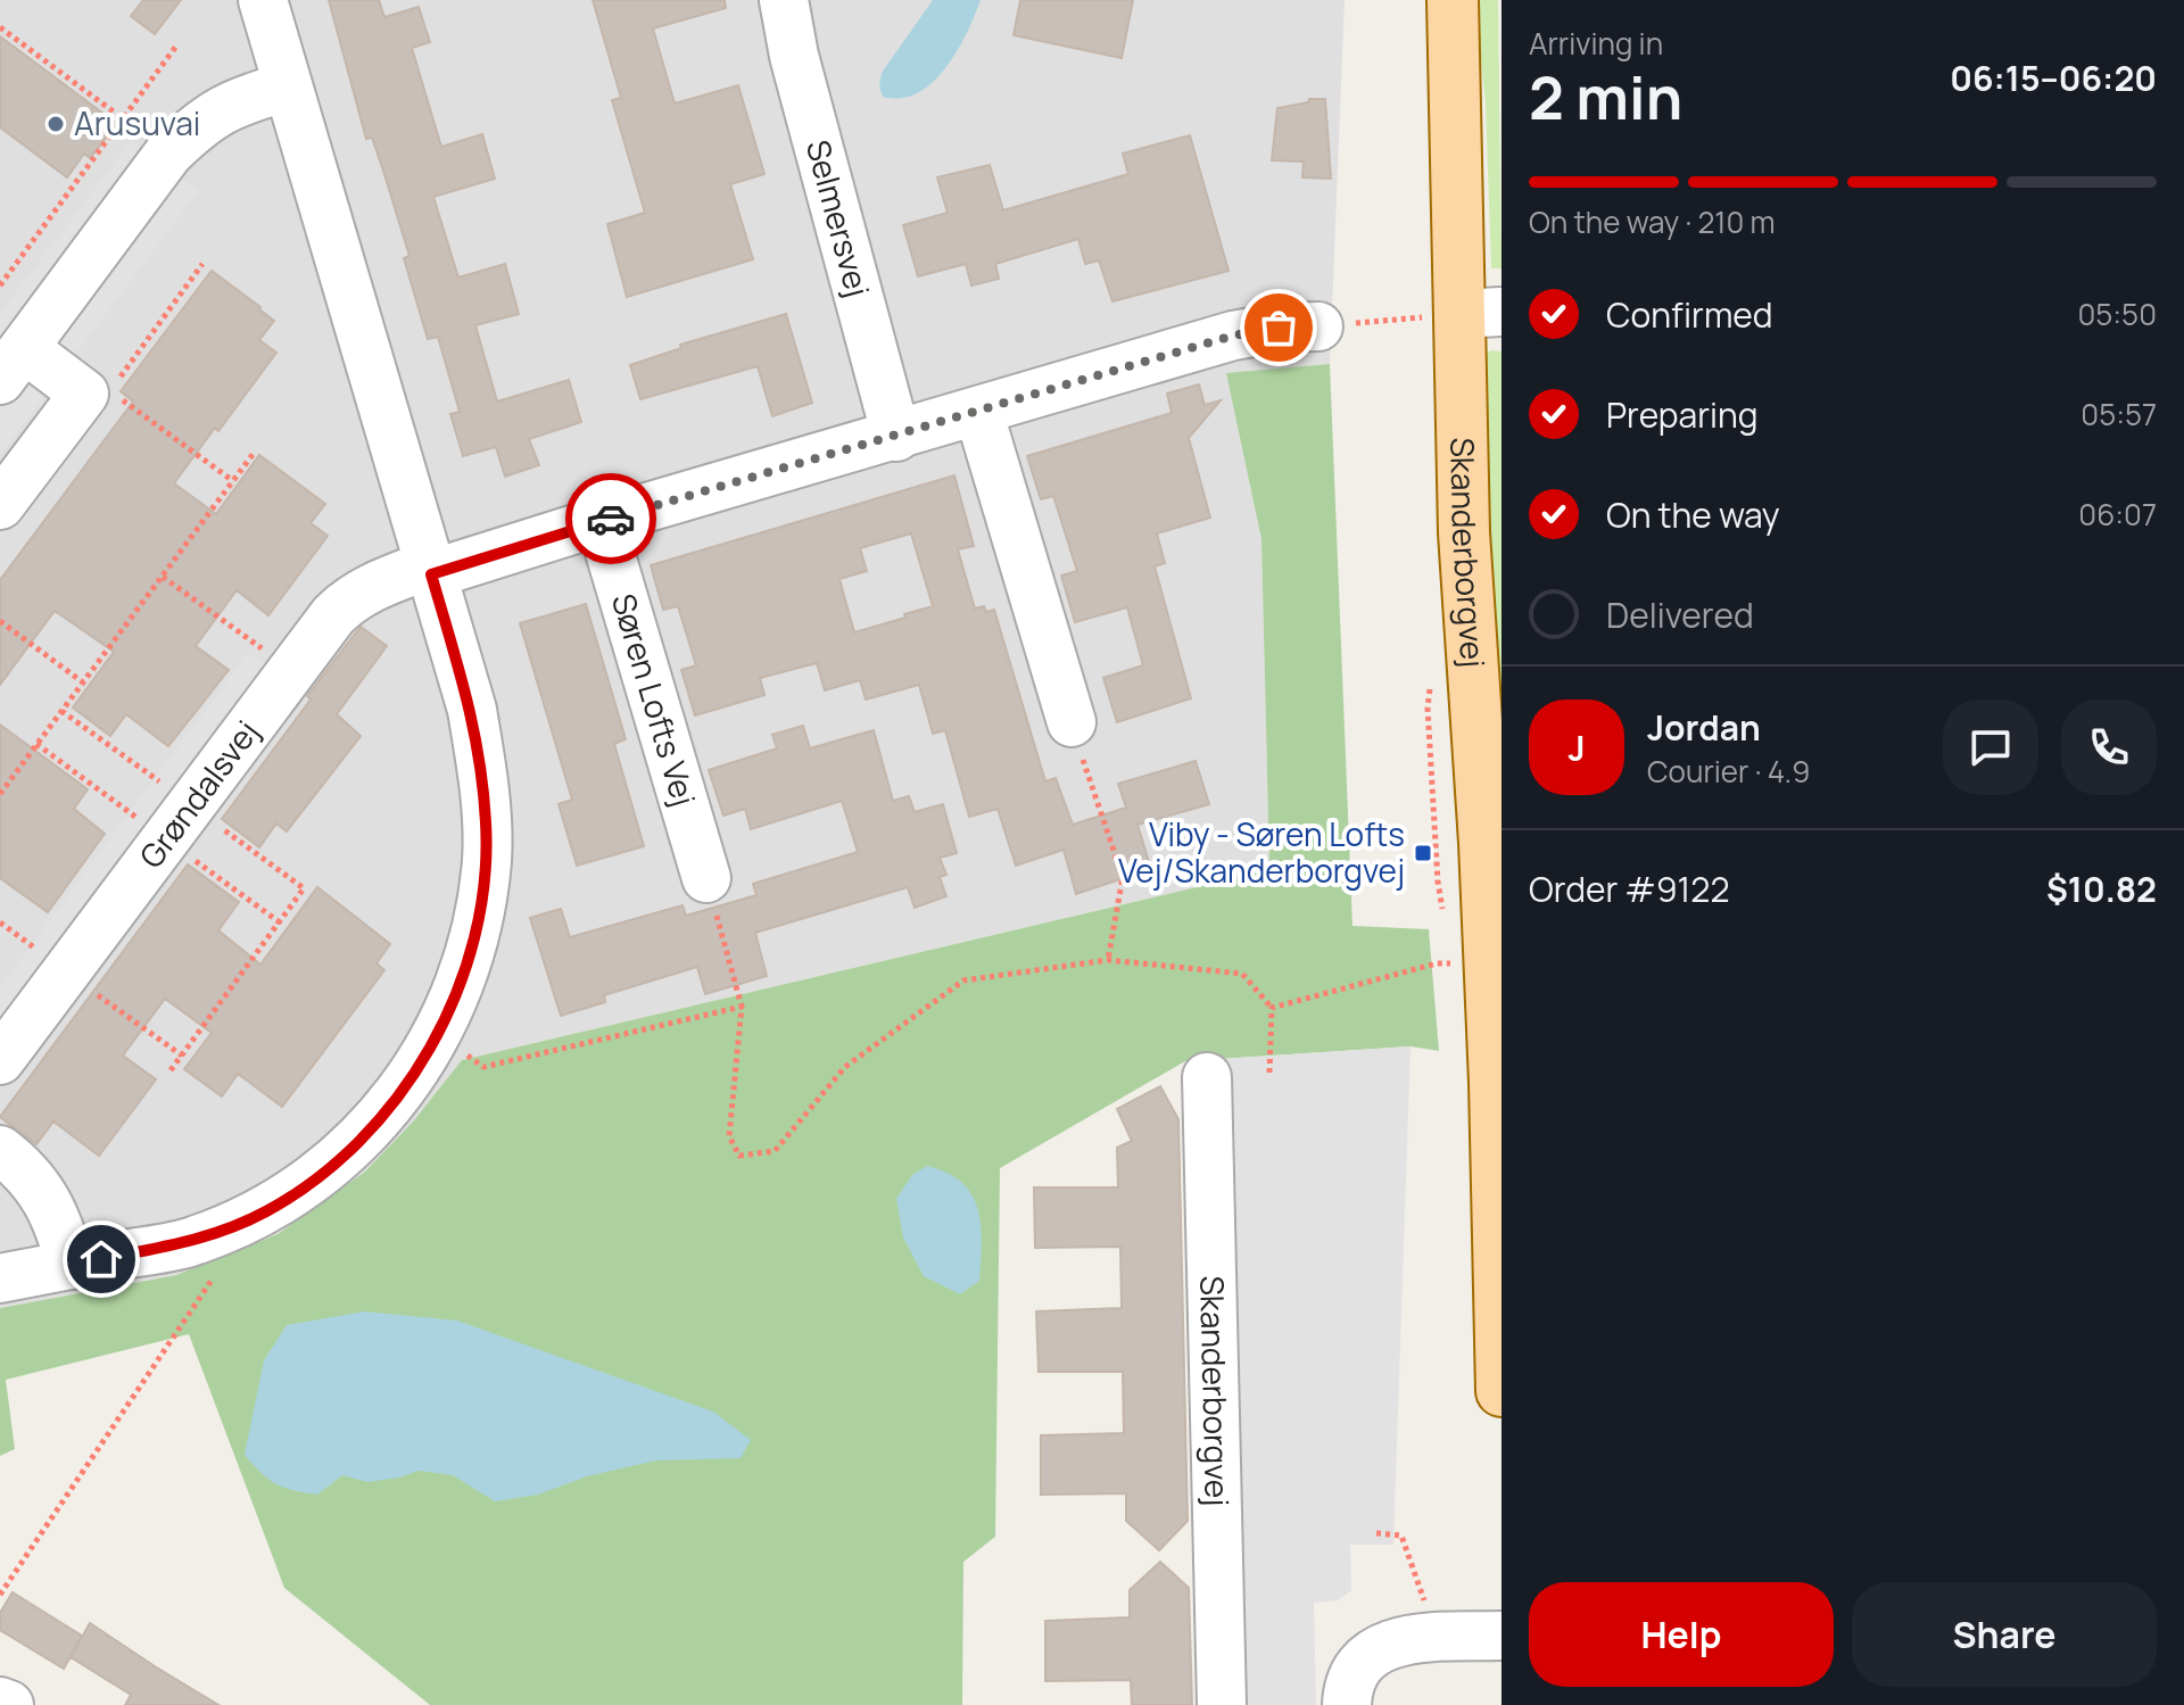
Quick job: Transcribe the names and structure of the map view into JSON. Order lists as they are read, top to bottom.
{
  "streets": {
    "main road": ["Skanderborgvej"],
    "street": ["Selmersvej", "Søren Lofts Vej", "Grøndalsvej"]
  },
  "places": {
    "other": ["Arusuvai"],
    "transit": ["Viby - Søren Lofts Vej/Skanderborgvej"]
  },
  "page": {
    "heading": ["2 min", "Arriving in", "06:15–06:20"],
    "panel": [
      "Jordan",
      "Courier · 4.9",
      "Order #9122",
      "$10.82"
    ],
    "bar": "On the way · 210 m",
    "list": [
      ["Confirmed", "05:50"],
      ["Preparing", "05:57"],
      ["On the way", "06:07"],
      "Delivered"
    ],
    "round": "J",
    "buttons": ["Help", "Share"]
  }
}
